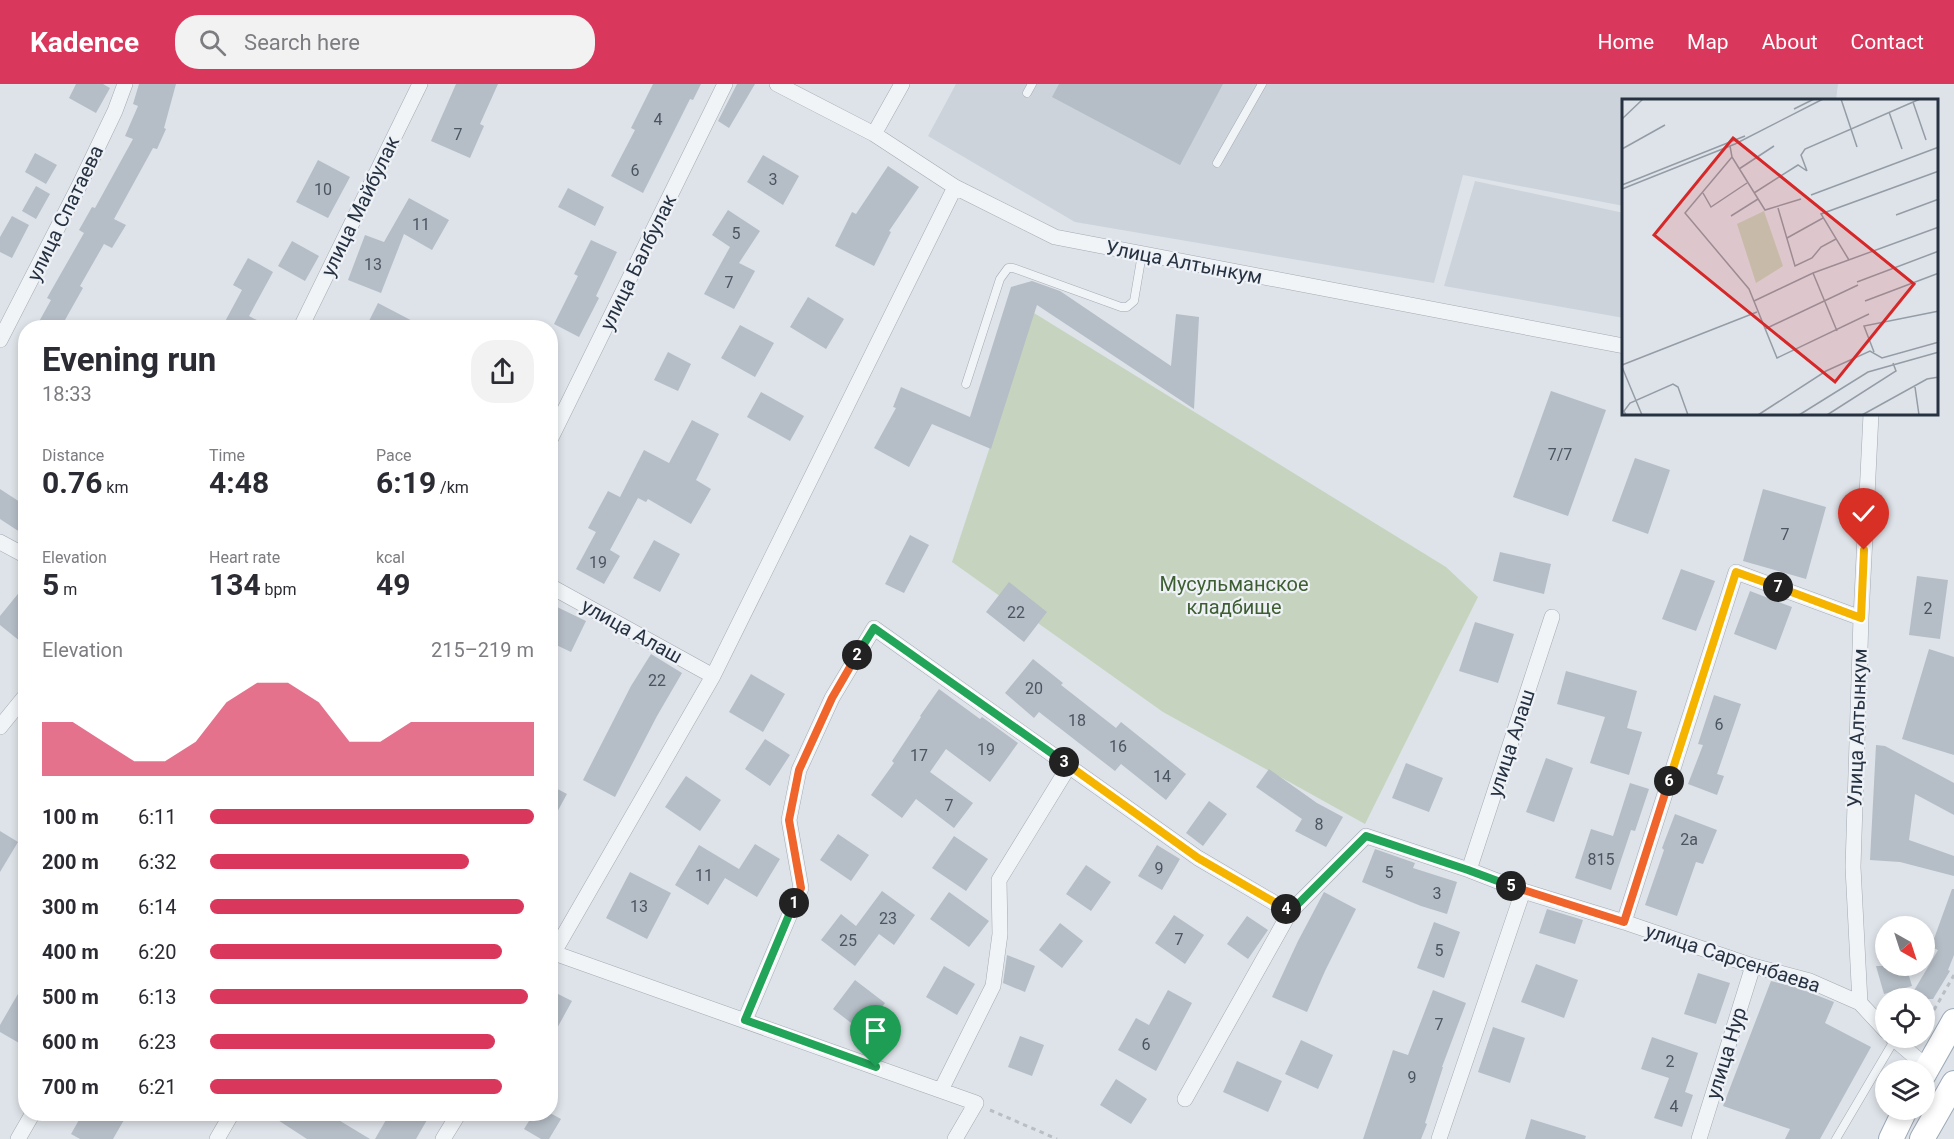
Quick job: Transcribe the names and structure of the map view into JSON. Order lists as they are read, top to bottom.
{
  "streets": {
    "street": [
      "улица Майбулак",
      "улица Спатаева",
      "улица Балбулак",
      "Улица Алтынкум",
      "улица Алаш",
      "улица Сарсенбаева",
      "улица Нур"
    ]
  },
  "crossings": [
    ["Улица Алтынкум", "улица Сарсенбаева"],
    ["улица Алаш", "улица Сарсенбаева"],
    ["улица Сарсенбаева", "улица Нур"]
  ],
  "parks": ["Мусульманское кладбище"],
  "house_numbers": [
    "4",
    "7",
    "6",
    "3",
    "10",
    "11",
    "5",
    "13",
    "7",
    "7/7",
    "7",
    "19",
    "2",
    "22",
    "22",
    "20",
    "18",
    "6",
    "16",
    "19",
    "17",
    "14",
    "7",
    "8",
    "2а",
    "815",
    "9",
    "5",
    "11",
    "3",
    "13",
    "23",
    "7",
    "25",
    "5",
    "7",
    "6",
    "2",
    "9",
    "4"
  ],
  "north": "bottom right",
  "page": {
    "header": "Kadence",
    "search": "Search here",
    "nav": [
      "Home",
      "Map",
      "About",
      "Contact"
    ],
    "heading": ["Evening run", "18:33"],
    "stats": [
      ["Distance", "0.76 km"],
      ["Time", "4:48"],
      ["Pace", "6:19 /km"],
      ["Elevation", "5 m"],
      ["Heart rate", "134 bpm"],
      ["kcal", "49"]
    ],
    "pins": [
      "7",
      "2",
      "3",
      "6",
      "5",
      "1",
      "4"
    ],
    "chart": ["Elevation", "215–219 m"],
    "list": [
      {
        "name": "100 m",
        "note": "6:11"
      },
      {
        "name": "200 m",
        "note": "6:32"
      },
      {
        "name": "300 m",
        "note": "6:14"
      },
      {
        "name": "400 m",
        "note": "6:20"
      },
      {
        "name": "500 m",
        "note": "6:13"
      },
      {
        "name": "600 m",
        "note": "6:23"
      },
      {
        "name": "700 m",
        "note": "6:21"
      }
    ]
  }
}
